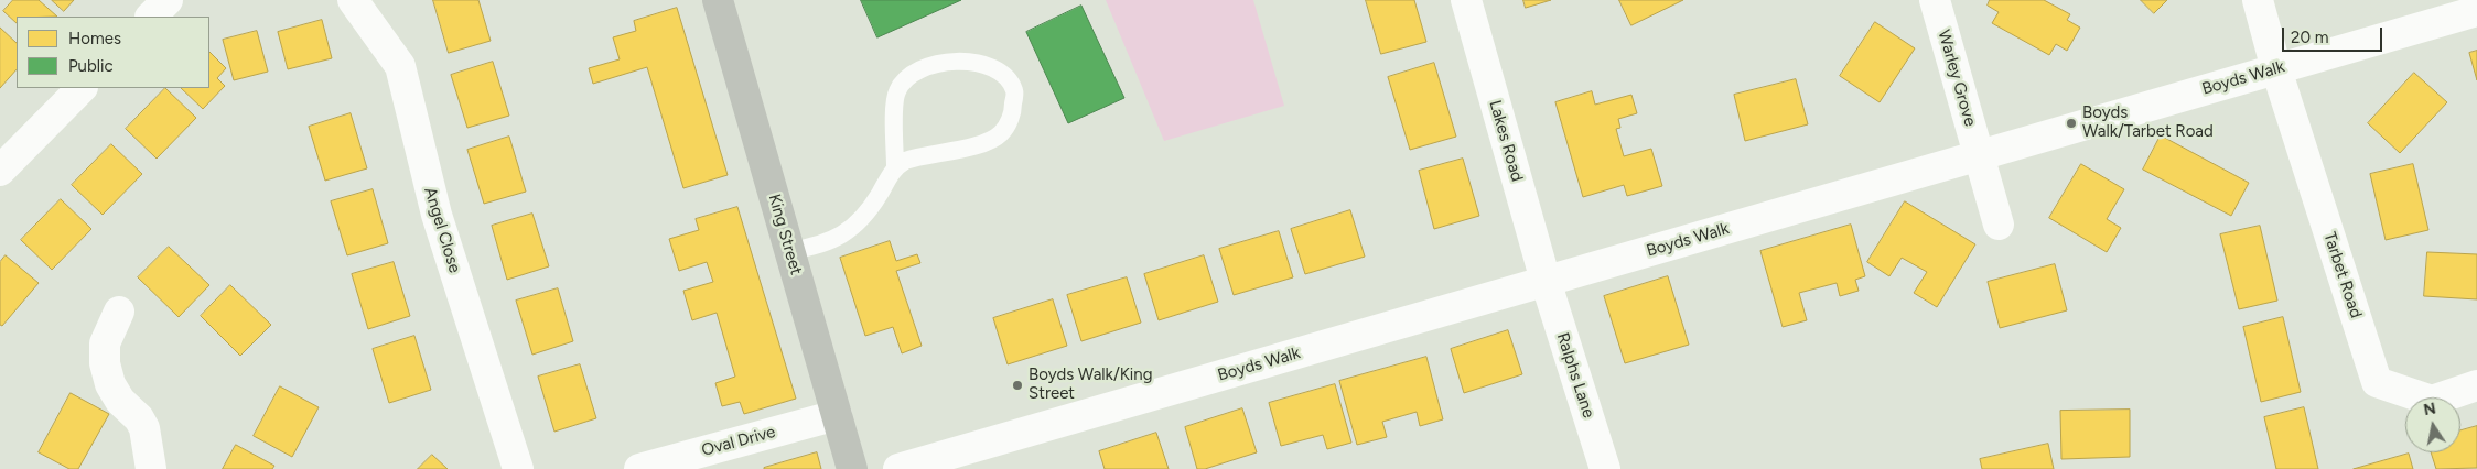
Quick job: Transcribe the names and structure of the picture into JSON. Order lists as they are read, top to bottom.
{
  "streets": {
    "main road": ["King Street"],
    "street": [
      "Warley Grove",
      "Boyds Walk",
      "Lakes Road",
      "Angel Close",
      "Tarbet Road",
      "Ralphs Lane",
      "Oval Drive"
    ]
  },
  "crossings": [
    ["Warley Grove", "Boyds Walk"],
    ["Boyds Walk", "Lakes Road"],
    ["Boyds Walk", "Tarbet Road"],
    ["Boyds Walk", "Ralphs Lane"],
    ["Lakes Road", "Ralphs Lane"],
    ["King Street", "Oval Drive"]
  ],
  "places": ["Boyds Walk/Tarbet Road", "Boyds Walk/King Street"],
  "legend": ["Homes", "Public"],
  "scale_bar": "20 m",
  "north": "top"
}
